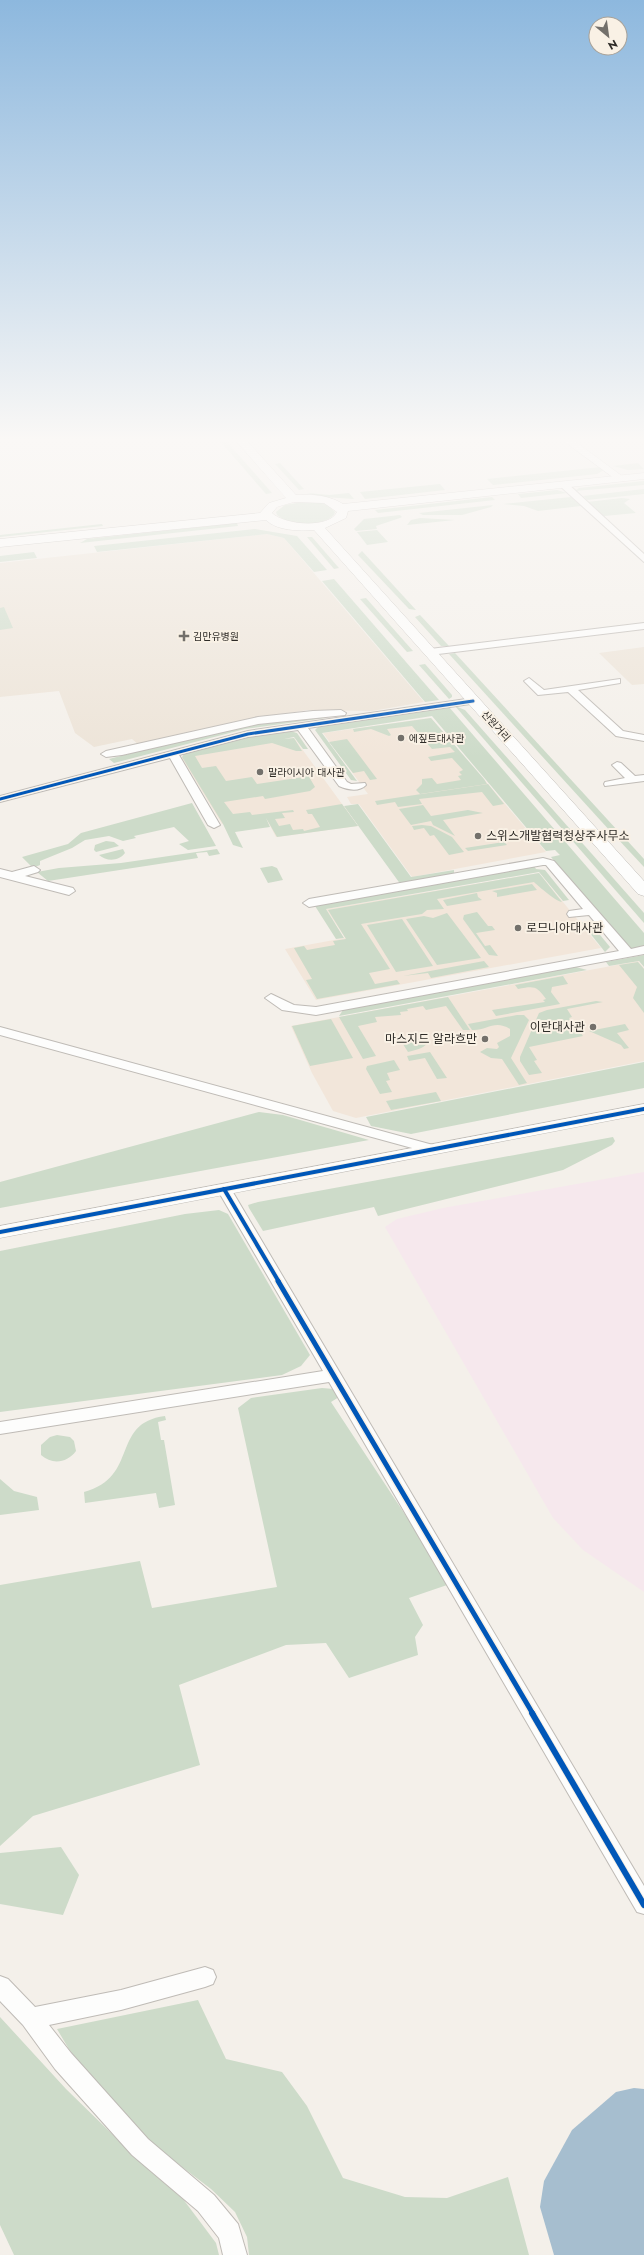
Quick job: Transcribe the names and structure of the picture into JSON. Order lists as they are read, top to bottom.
{
  "streets": {
    "main road": ["산원거리"]
  },
  "places": {
    "health": ["김만유병원"],
    "other": [
      "에짚트대사관",
      "말라이시아 대사관",
      "스위스개발협력청상주사무소",
      "로므니아대사관",
      "이란대사관",
      "마스지드 알라흐만"
    ]
  },
  "north": "bottom right"
}
